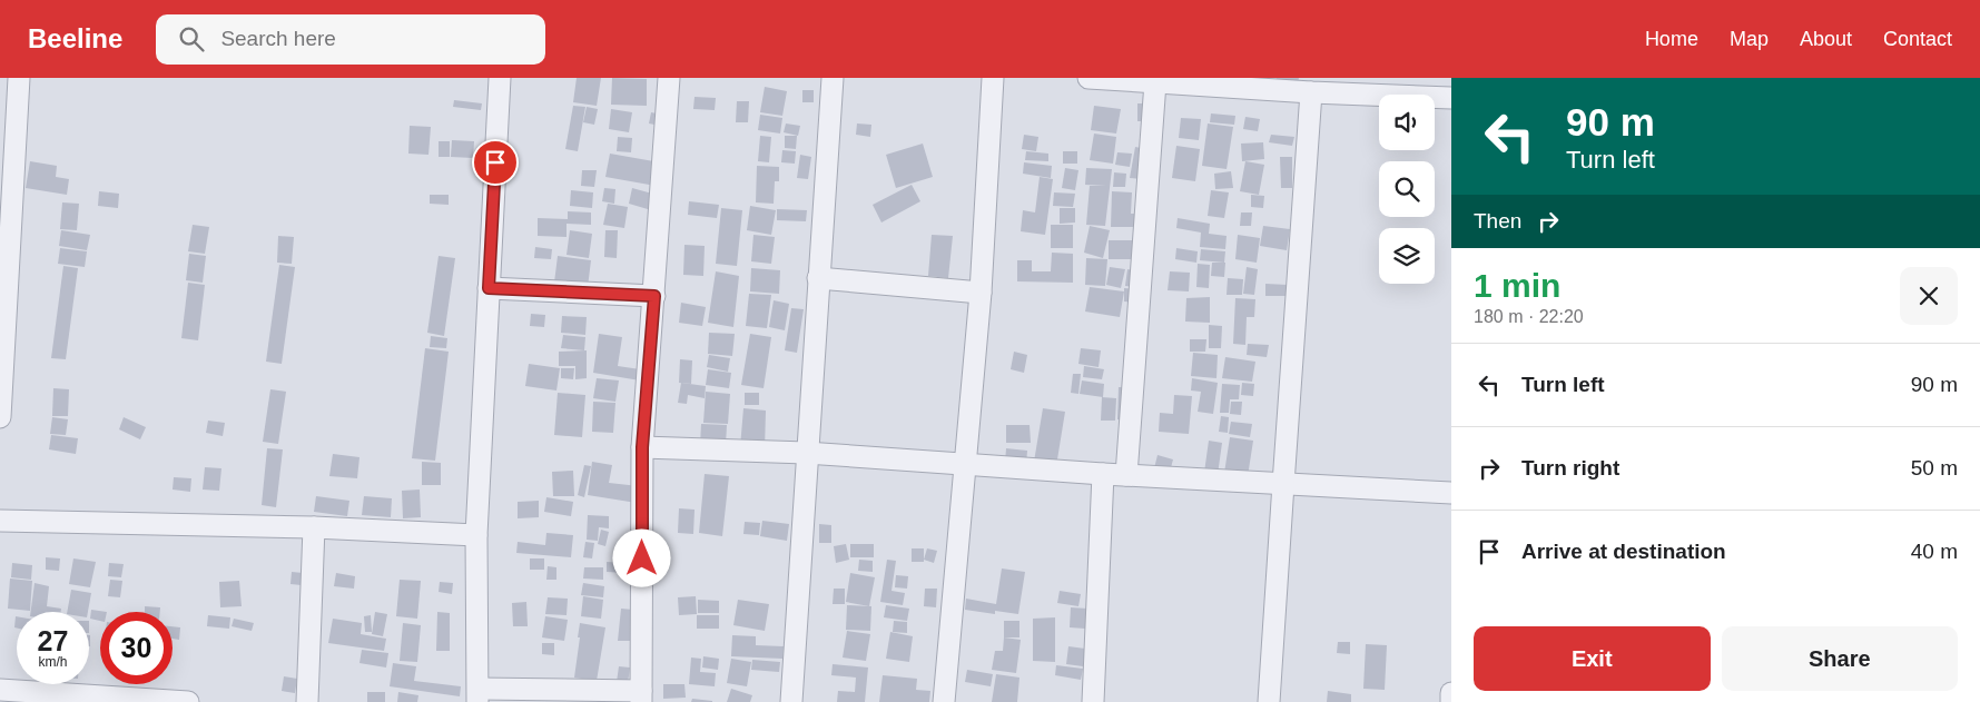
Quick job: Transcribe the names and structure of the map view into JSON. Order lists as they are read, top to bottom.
{
  "page": {
    "header": "Beeline",
    "search": "Search here",
    "nav": [
      "Home",
      "Map",
      "About",
      "Contact"
    ],
    "turn": ["90 m", "Turn left"],
    "then": "Then",
    "heading": ["1 min", "180 m · 22:20"],
    "list": [
      {
        "name": "Turn left",
        "value": "90 m"
      },
      {
        "name": "Turn right",
        "value": "50 m"
      },
      {
        "name": "Arrive at destination",
        "value": "40 m"
      }
    ],
    "speed": "27 km/h",
    "limit": "30",
    "buttons": ["Exit", "Share"]
  }
}
